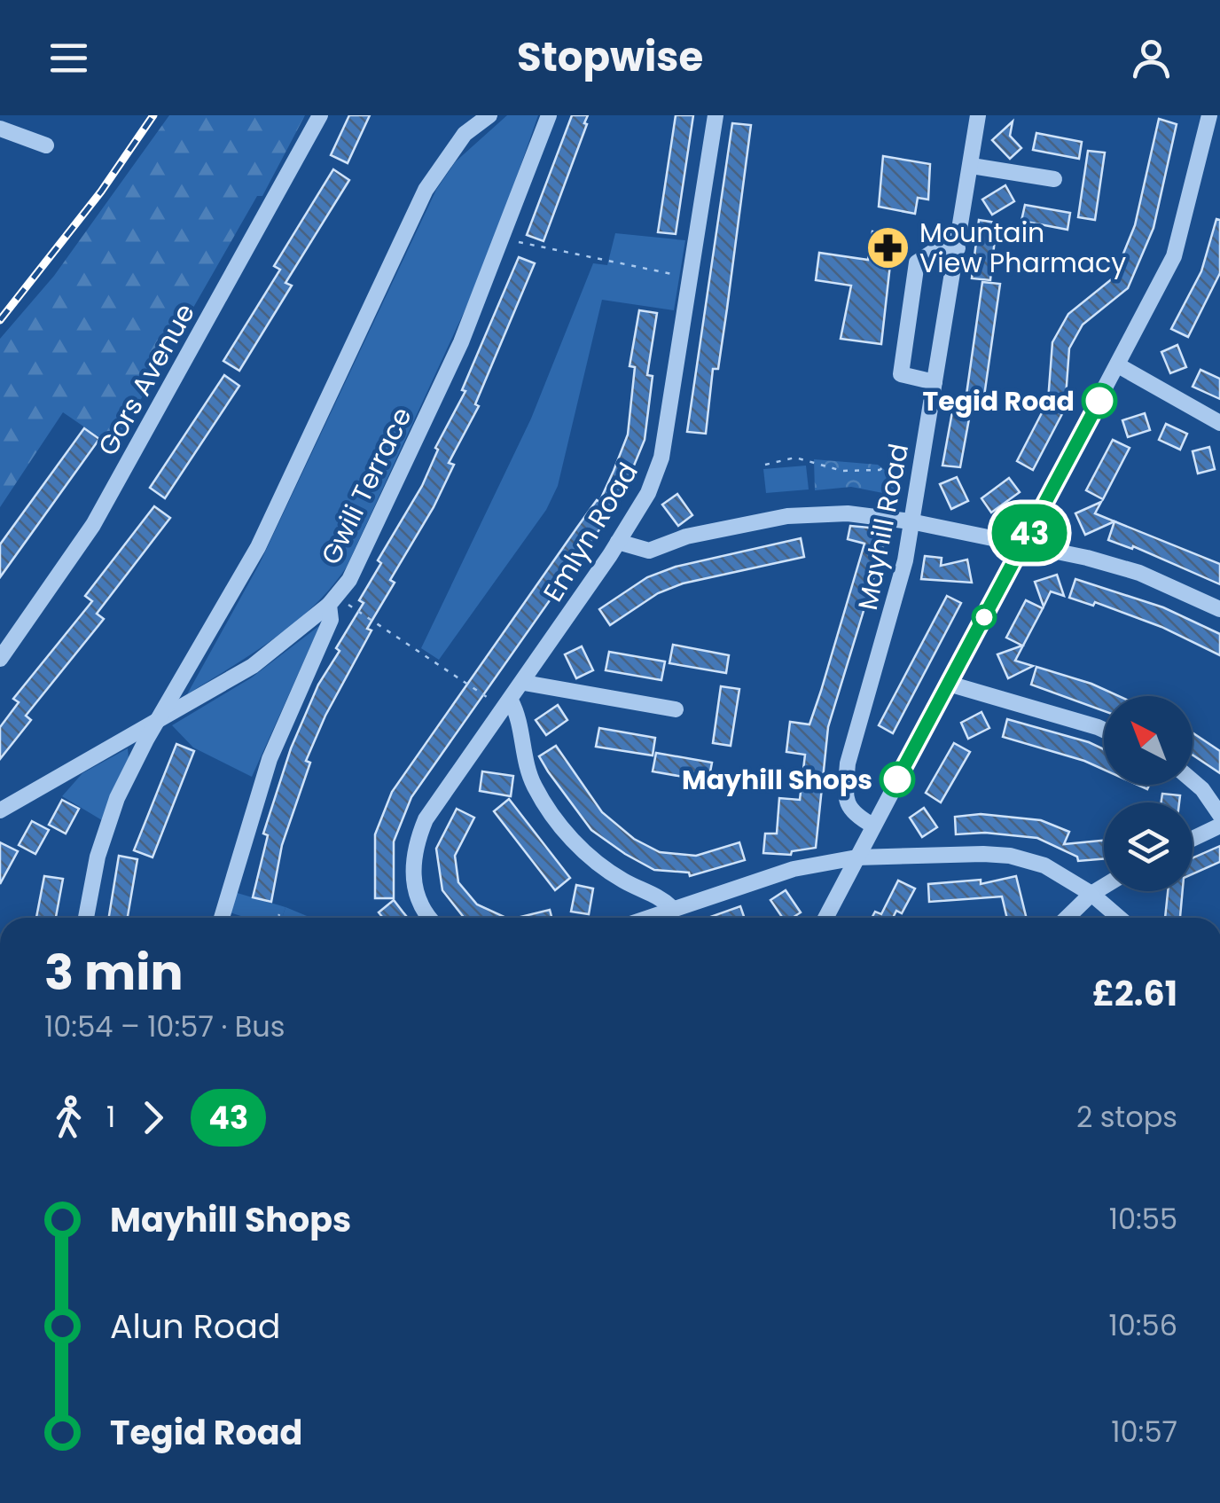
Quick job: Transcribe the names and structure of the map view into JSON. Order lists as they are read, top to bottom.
{
  "streets": {
    "street": [
      "Gors Avenue",
      "Gwili Terrace",
      "Mayhill Road",
      "Emlyn Road"
    ]
  },
  "places": {
    "pharmacy": ["Mountain View Pharmacy"],
    "other": ["Tegid Road", "Mayhill Shops"]
  },
  "lines": ["bus line 43"],
  "north": "top left",
  "page": {
    "header": "Stopwise",
    "on_map": "43",
    "heading": ["3 min", "10:54 – 10:57 · Bus", "£2.61"],
    "legs": ["1", "43", "2 stops"],
    "list": [
      {
        "name": "Mayhill Shops",
        "value": "10:55"
      },
      {
        "name": "Alun Road",
        "value": "10:56"
      },
      {
        "name": "Tegid Road",
        "value": "10:57"
      }
    ]
  }
}
